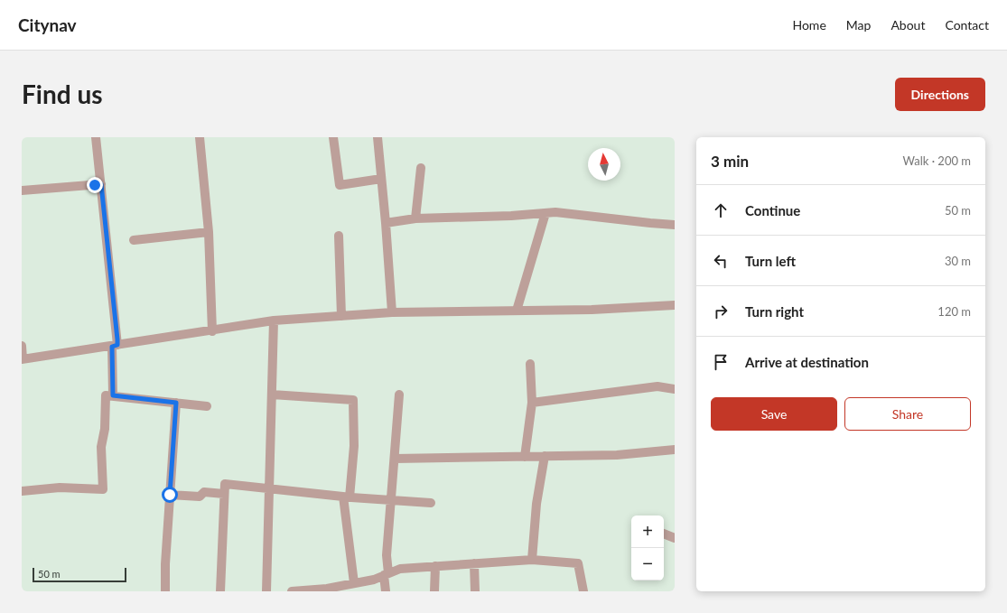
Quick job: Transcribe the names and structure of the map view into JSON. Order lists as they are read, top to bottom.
{
  "scale_bar": "50 m",
  "north": "top",
  "page": {
    "header": "Citynav",
    "nav": [
      "Home",
      "Map",
      "About",
      "Contact"
    ],
    "buttons": [
      "Directions",
      ["Save", "Share"]
    ],
    "title": "Find us",
    "heading": ["3 min", "Walk · 200 m"],
    "list": [
      ["Continue", "50 m"],
      ["Turn left", "30 m"],
      ["Turn right", "120 m"],
      "Arrive at destination"
    ],
    "map_buttons": ["+", "−"],
    "scale": "50 m"
  }
}
